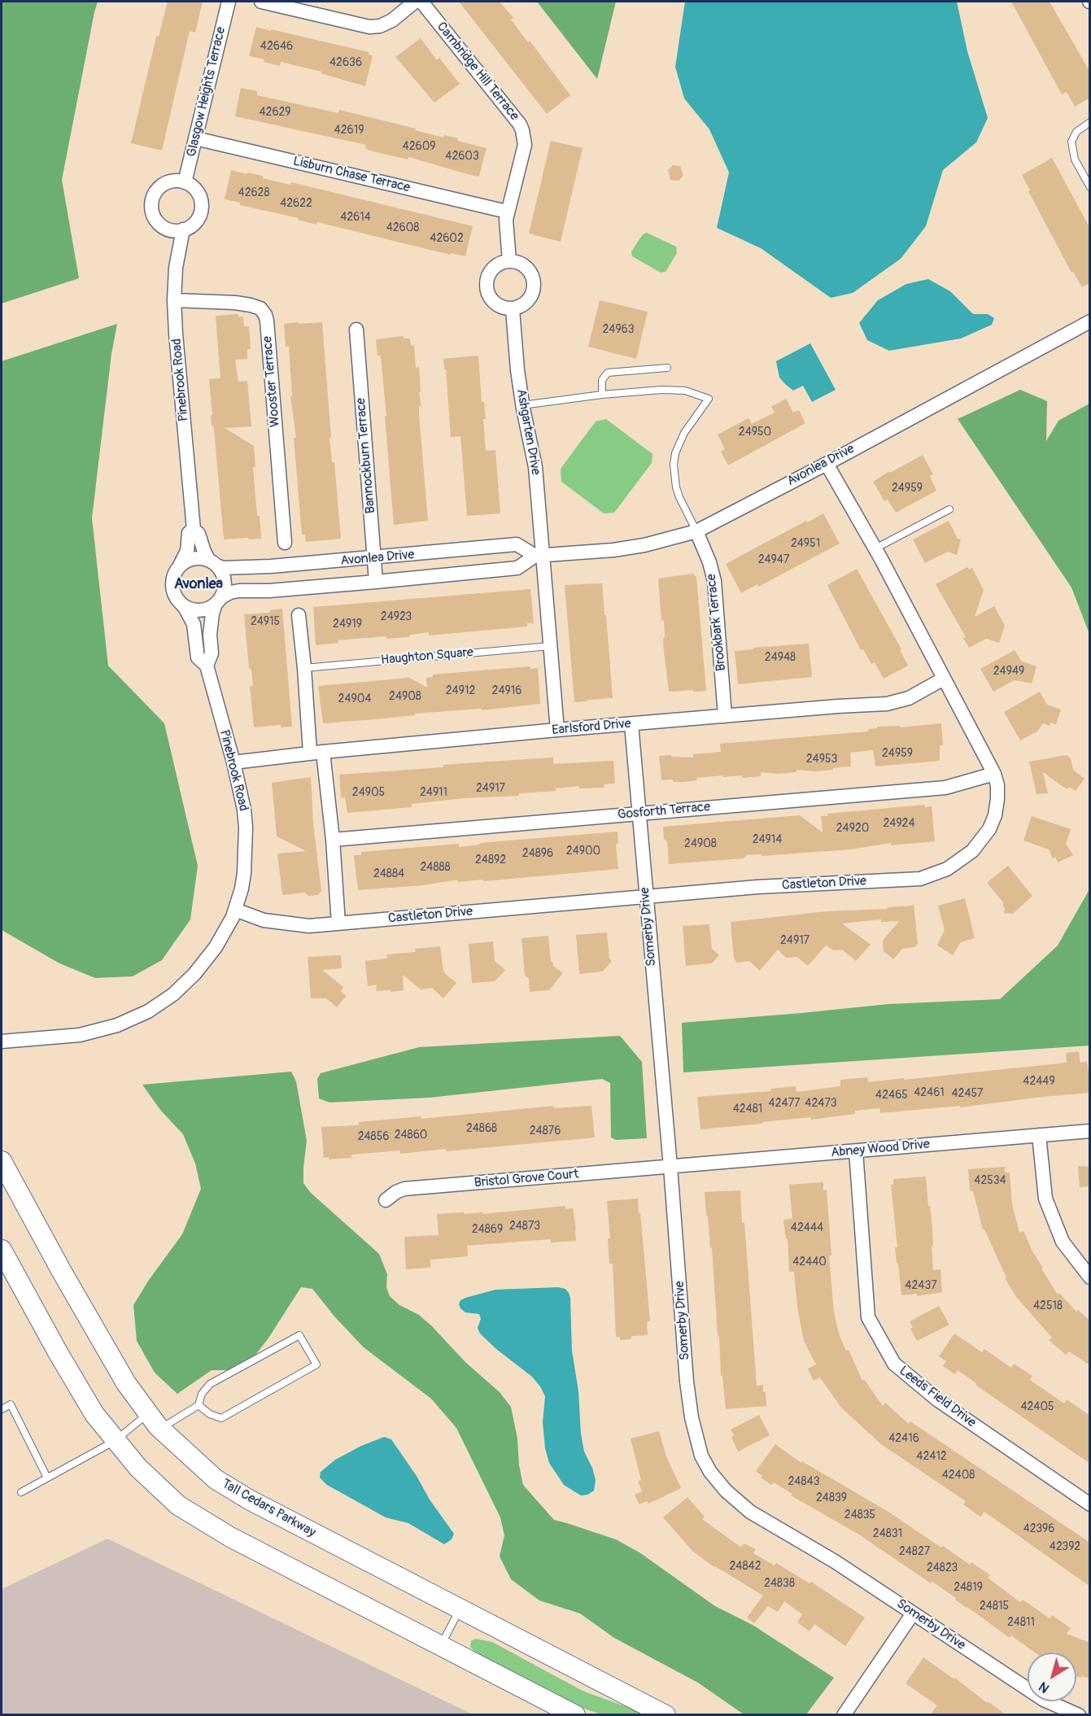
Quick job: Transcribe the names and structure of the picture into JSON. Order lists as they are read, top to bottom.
{
  "streets": {
    "main road": ["Tall Cedars Parkway"],
    "street": [
      "Cambridge Hill Terrace",
      "Glasgow Heights Terrace",
      "Lisburn Chase Terrace",
      "Pinebrook Road",
      "Wooster Terrace",
      "Ashgarten Drive",
      "Bannockburn Terrace",
      "Avonlea Drive",
      "Brookbark Terrace",
      "Earlsford Drive",
      "Gosforth Terrace",
      "Castleton Drive",
      "Somerby Drive",
      "Abney Wood Drive",
      "Bristol Grove Court",
      "Leeds Field Drive"
    ],
    "lane": ["Haughton Square"]
  },
  "crossings": [
    ["Cambridge Hill Terrace", "Lisburn Chase Terrace"],
    ["Cambridge Hill Terrace", "Ashgarten Drive"],
    ["Glasgow Heights Terrace", "Lisburn Chase Terrace"],
    ["Glasgow Heights Terrace", "Pinebrook Road"],
    ["Pinebrook Road", "Wooster Terrace"],
    ["Pinebrook Road", "Avonlea Drive"],
    ["Pinebrook Road", "Earlsford Drive"],
    ["Pinebrook Road", "Castleton Drive"],
    ["Ashgarten Drive", "Avonlea Drive"],
    ["Bannockburn Terrace", "Avonlea Drive"],
    ["Avonlea Drive", "Brookbark Terrace"],
    ["Avonlea Drive", "Castleton Drive"],
    ["Brookbark Terrace", "Earlsford Drive"],
    ["Earlsford Drive", "Castleton Drive"],
    ["Earlsford Drive", "Somerby Drive"],
    ["Gosforth Terrace", "Castleton Drive"],
    ["Gosforth Terrace", "Somerby Drive"],
    ["Castleton Drive", "Somerby Drive"],
    ["Somerby Drive", "Abney Wood Drive"],
    ["Somerby Drive", "Bristol Grove Court"],
    ["Abney Wood Drive", "Bristol Grove Court"],
    ["Abney Wood Drive", "Leeds Field Drive"]
  ],
  "districts": ["Avonlea"],
  "house_numbers": [
    "42646",
    "42636",
    "42629",
    "42619",
    "42609",
    "42603",
    "42628",
    "42622",
    "42614",
    "42608",
    "42602",
    "24963",
    "24950",
    "24959",
    "24951",
    "24947",
    "24923",
    "24915",
    "24919",
    "24948",
    "24949",
    "24912",
    "24916",
    "24908",
    "24904",
    "24959",
    "24953",
    "24917",
    "24905",
    "24911",
    "24924",
    "24920",
    "24914",
    "24908",
    "24900",
    "24896",
    "24892",
    "24888",
    "24884",
    "24917",
    "42449",
    "42461",
    "42457",
    "42465",
    "42477",
    "42473",
    "42481",
    "24868",
    "24876",
    "24860",
    "24856",
    "42534",
    "24873",
    "42444",
    "24869",
    "42440",
    "42437",
    "42518",
    "42405",
    "42416",
    "42412",
    "42408",
    "24843",
    "24839",
    "24835",
    "42396",
    "24831",
    "42392",
    "24827",
    "24842",
    "24823",
    "24838",
    "24819",
    "24815",
    "24811"
  ],
  "north": "bottom left"
}
